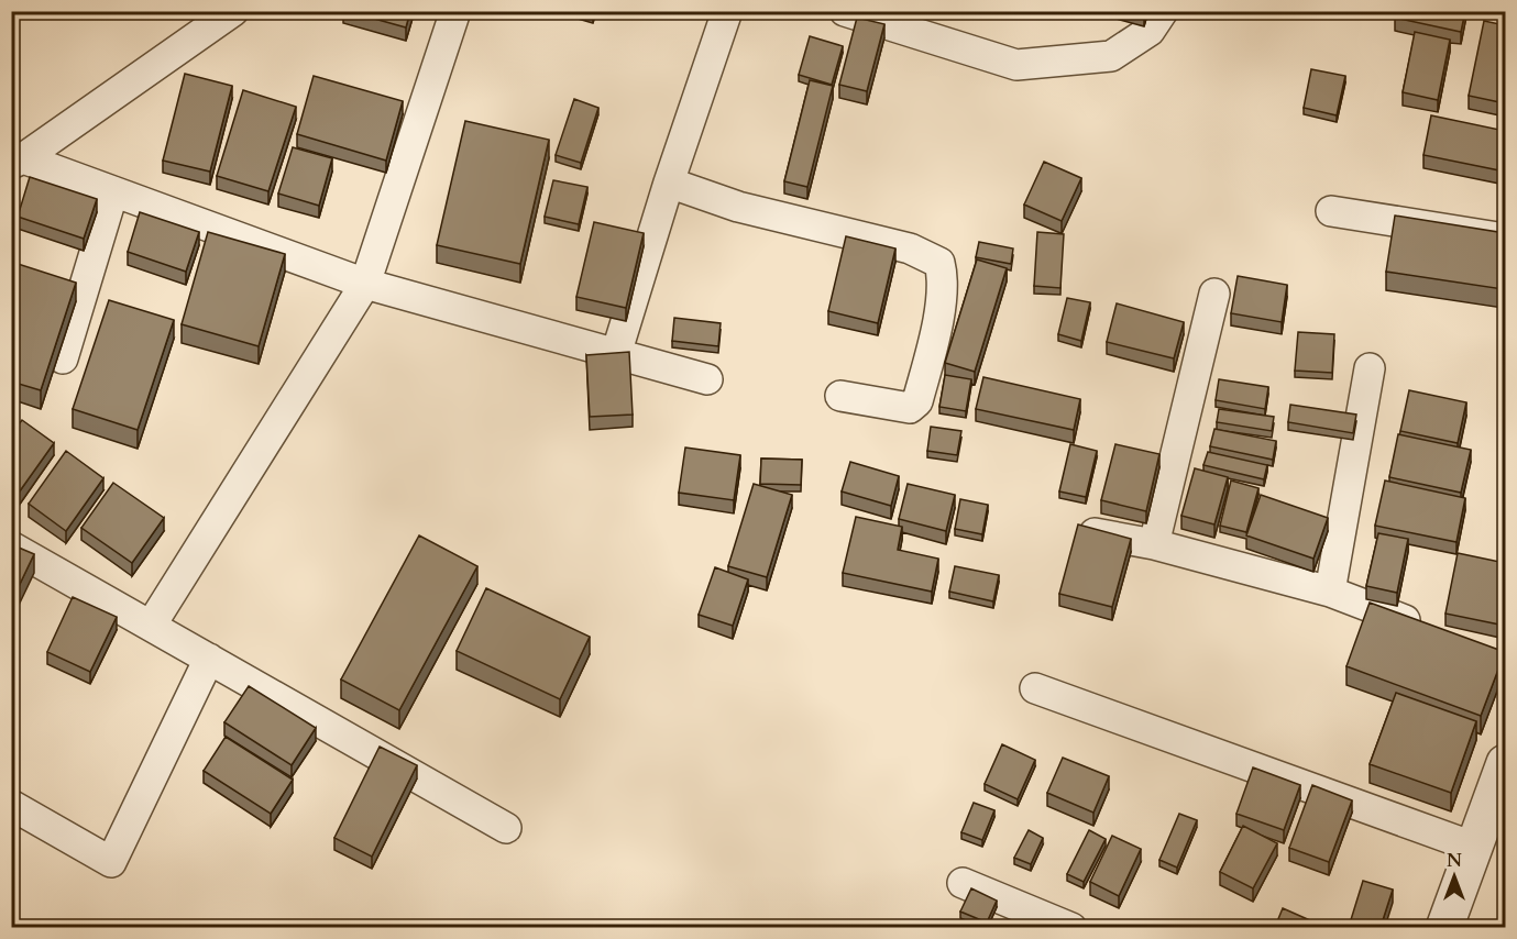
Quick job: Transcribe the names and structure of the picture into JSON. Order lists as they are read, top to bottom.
{
  "north": "top"
}
